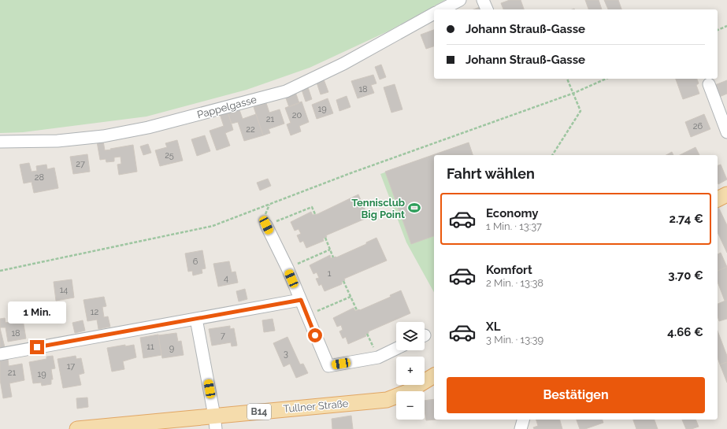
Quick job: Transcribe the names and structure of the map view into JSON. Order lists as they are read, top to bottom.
{
  "streets": {
    "main road": ["Tullner Straße", "B14"],
    "street": ["Pappelgasse"]
  },
  "places": {
    "sports": ["Tennisclub Big Point"]
  },
  "house_numbers": [
    "18",
    "19",
    "20",
    "21",
    "26",
    "22",
    "25",
    "27",
    "28",
    "6",
    "1",
    "4",
    "14",
    "12",
    "18",
    "7",
    "11",
    "9",
    "3",
    "17",
    "21",
    "19"
  ],
  "page": {
    "banner": ["Johann Strauß-Gasse", "Johann Strauß-Gasse"],
    "heading": "Fahrt wählen",
    "list": [
      {
        "name": "Economy",
        "note": "1 Min. · 13:37",
        "value": "2.74 €"
      },
      {
        "name": "Komfort",
        "note": "2 Min. · 13:38",
        "value": "3.70 €"
      },
      {
        "name": "XL",
        "note": "3 Min. · 13:39",
        "value": "4.66 €"
      }
    ],
    "bubble": "1 Min.",
    "map_buttons": ["+", "−"],
    "buttons": "Bestätigen"
  }
}
